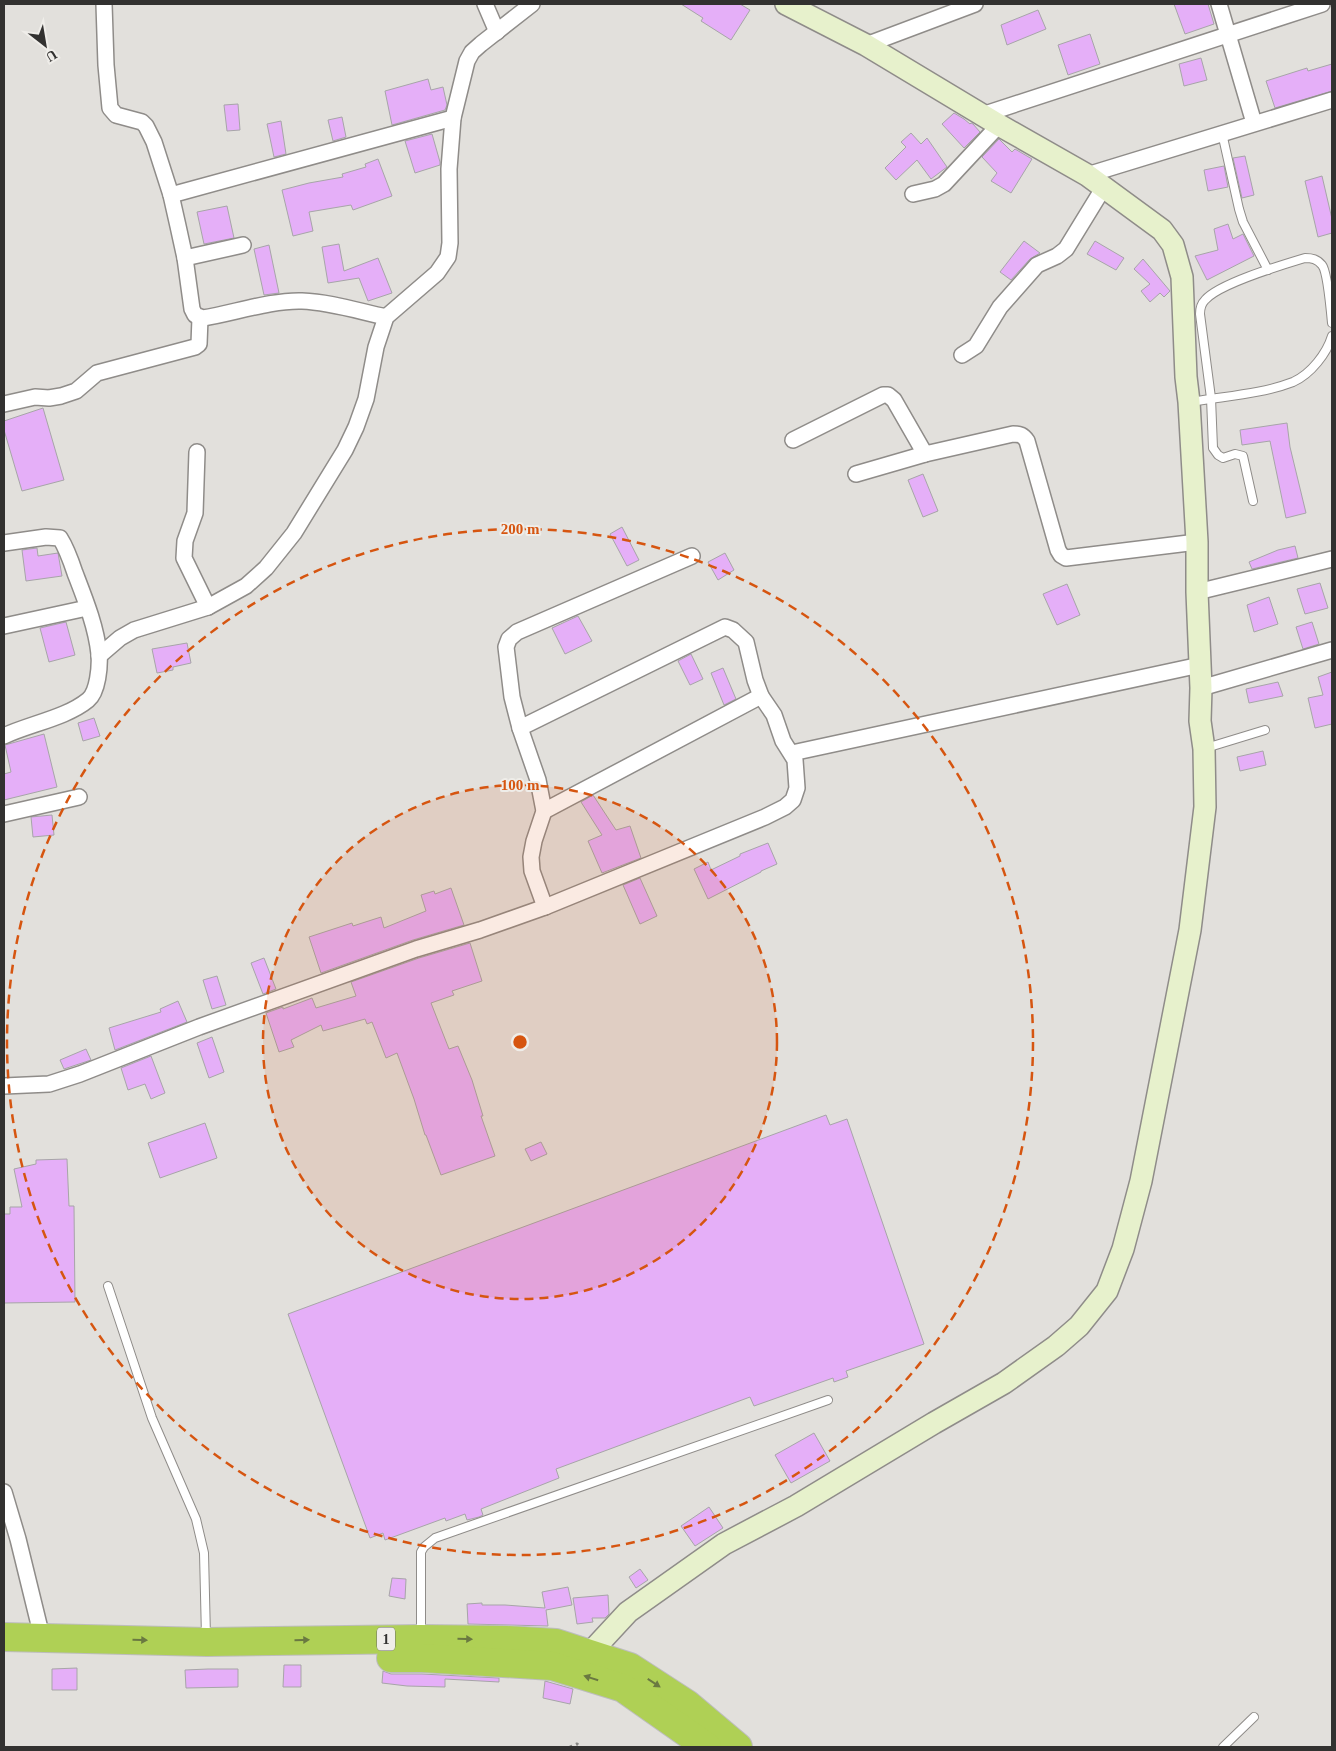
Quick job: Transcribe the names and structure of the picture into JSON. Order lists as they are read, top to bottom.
{
  "streets": {
    "highway": ["1"]
  },
  "north": "bottom right",
  "rings": ["200 m", "100 m"]
}
